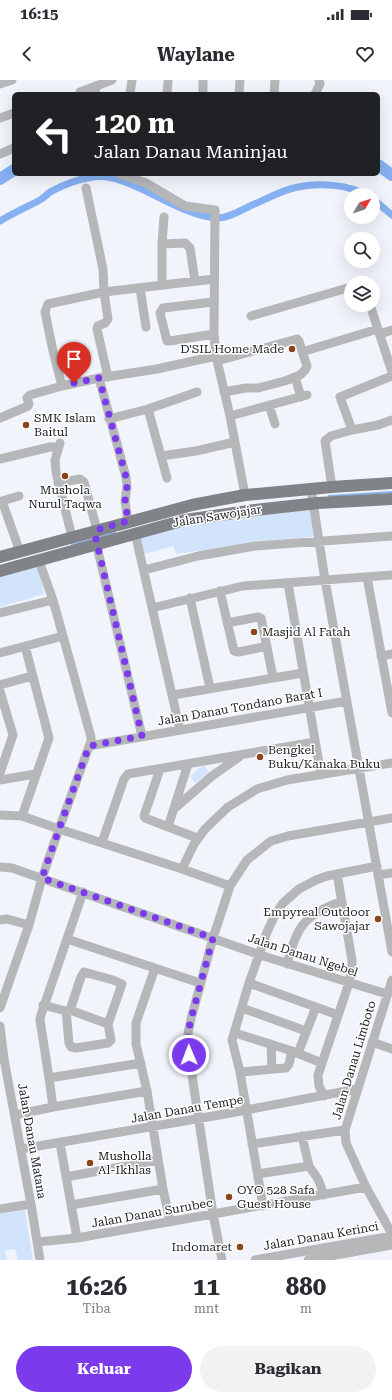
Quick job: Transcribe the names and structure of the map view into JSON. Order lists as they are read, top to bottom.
{
  "streets": {
    "main road": ["Jalan Sawojajar"],
    "street": [
      "Jalan Danau Tondano Barat I",
      "Jalan Danau Ngebel",
      "Jalan Danau Limboto",
      "Jalan Danau Tempe",
      "Jalan Danau Matana",
      "Jalan Danau Surubec",
      "Jalan Danau Kerinci"
    ]
  },
  "crossings": [
    ["Jalan Danau Ngebel", "Jalan Danau Limboto"],
    ["Jalan Danau Limboto", "Jalan Danau Tempe"],
    ["Jalan Danau Limboto", "Jalan Danau Surubec"],
    ["Jalan Danau Limboto", "Jalan Danau Kerinci"],
    ["Jalan Danau Tempe", "Jalan Danau Matana"],
    ["Jalan Danau Matana", "Jalan Danau Surubec"]
  ],
  "places": [
    "D'SIL Home Made",
    "SMK Islam Baitul",
    "Mushola Nurul Taqwa",
    "Masjid Al Fatah",
    "Bengkel Buku/Kanaka Buku",
    "Empyreal Outdoor Sawojajar",
    "Musholla Al-Ikhlas",
    "OYO 528 Safa Guest House",
    "Indomaret"
  ],
  "north": "top right",
  "page": {
    "status": "16:15",
    "header": "Waylane",
    "turn": ["120 m", "Jalan Danau Maninjau"],
    "eta": [
      "16:26",
      "Tiba",
      "11",
      "mnt",
      "880",
      "m"
    ],
    "buttons": ["Keluar", "Bagikan"]
  }
}
